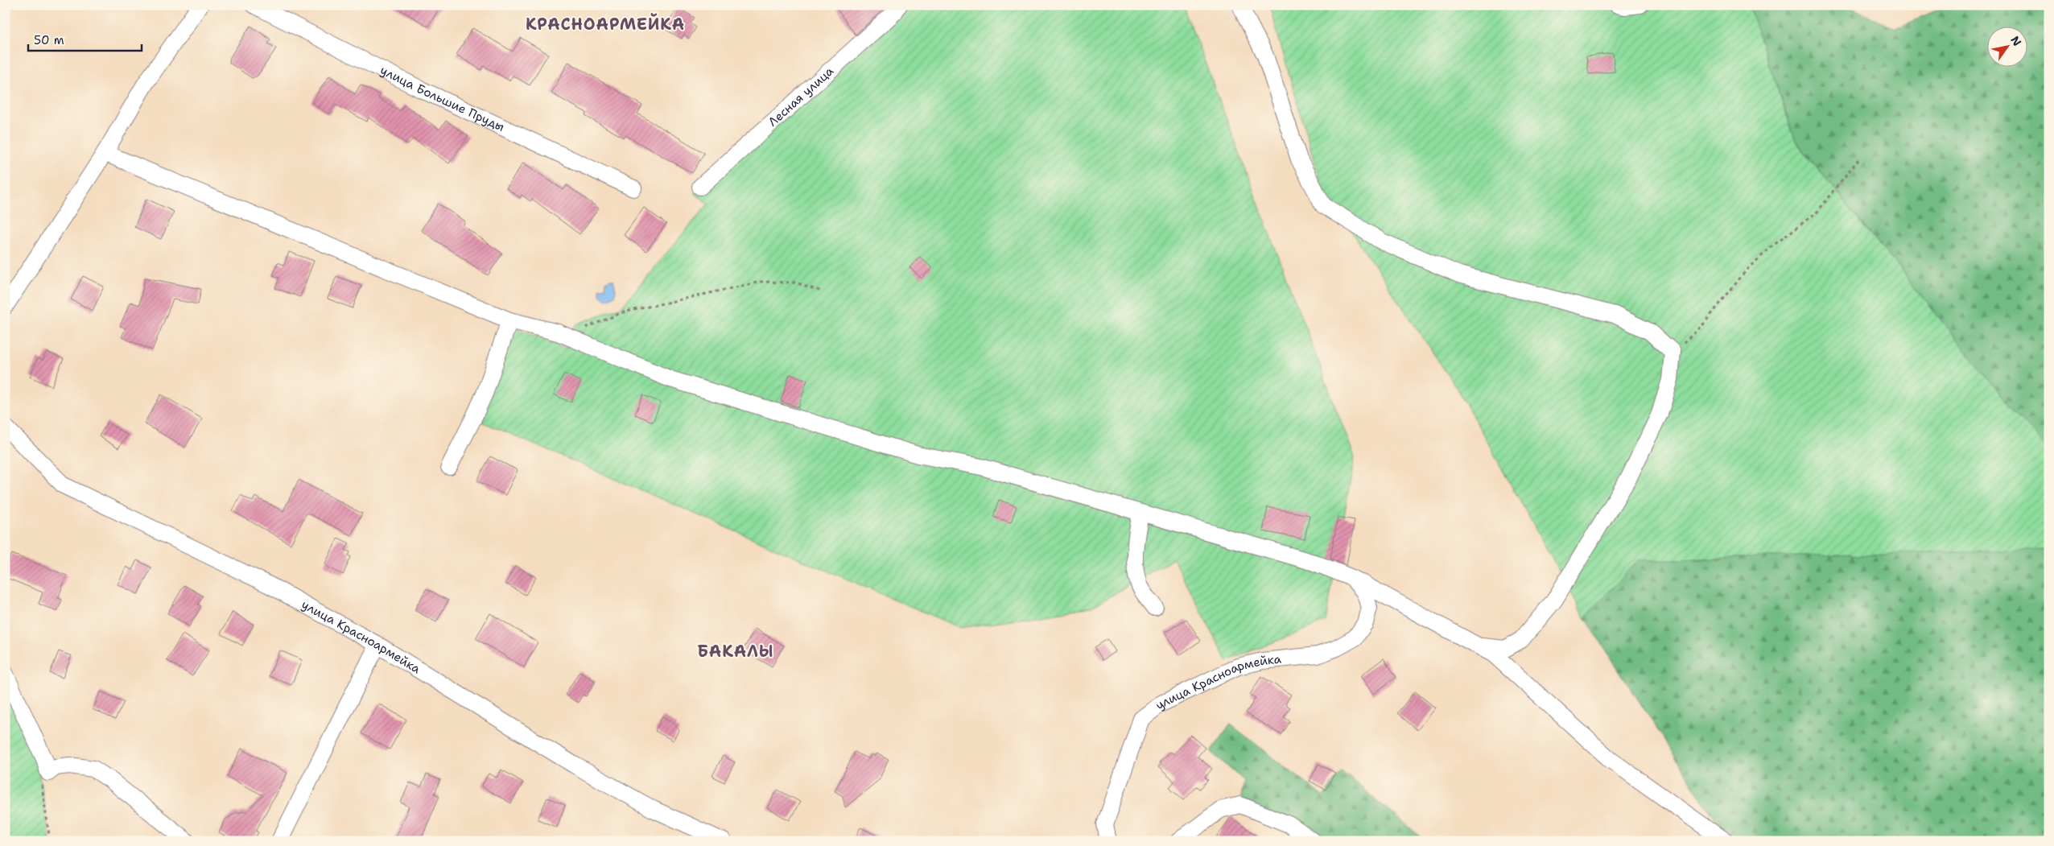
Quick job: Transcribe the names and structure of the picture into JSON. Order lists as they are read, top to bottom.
{
  "streets": {
    "street": ["Лесная улица", "улица Большие Пруды", "улица Красноармейка"]
  },
  "districts": ["КРАСНОАРМЕЙКА", "БАКАЛЫ"],
  "scale_bar": "50 m",
  "north": "top right"
}
